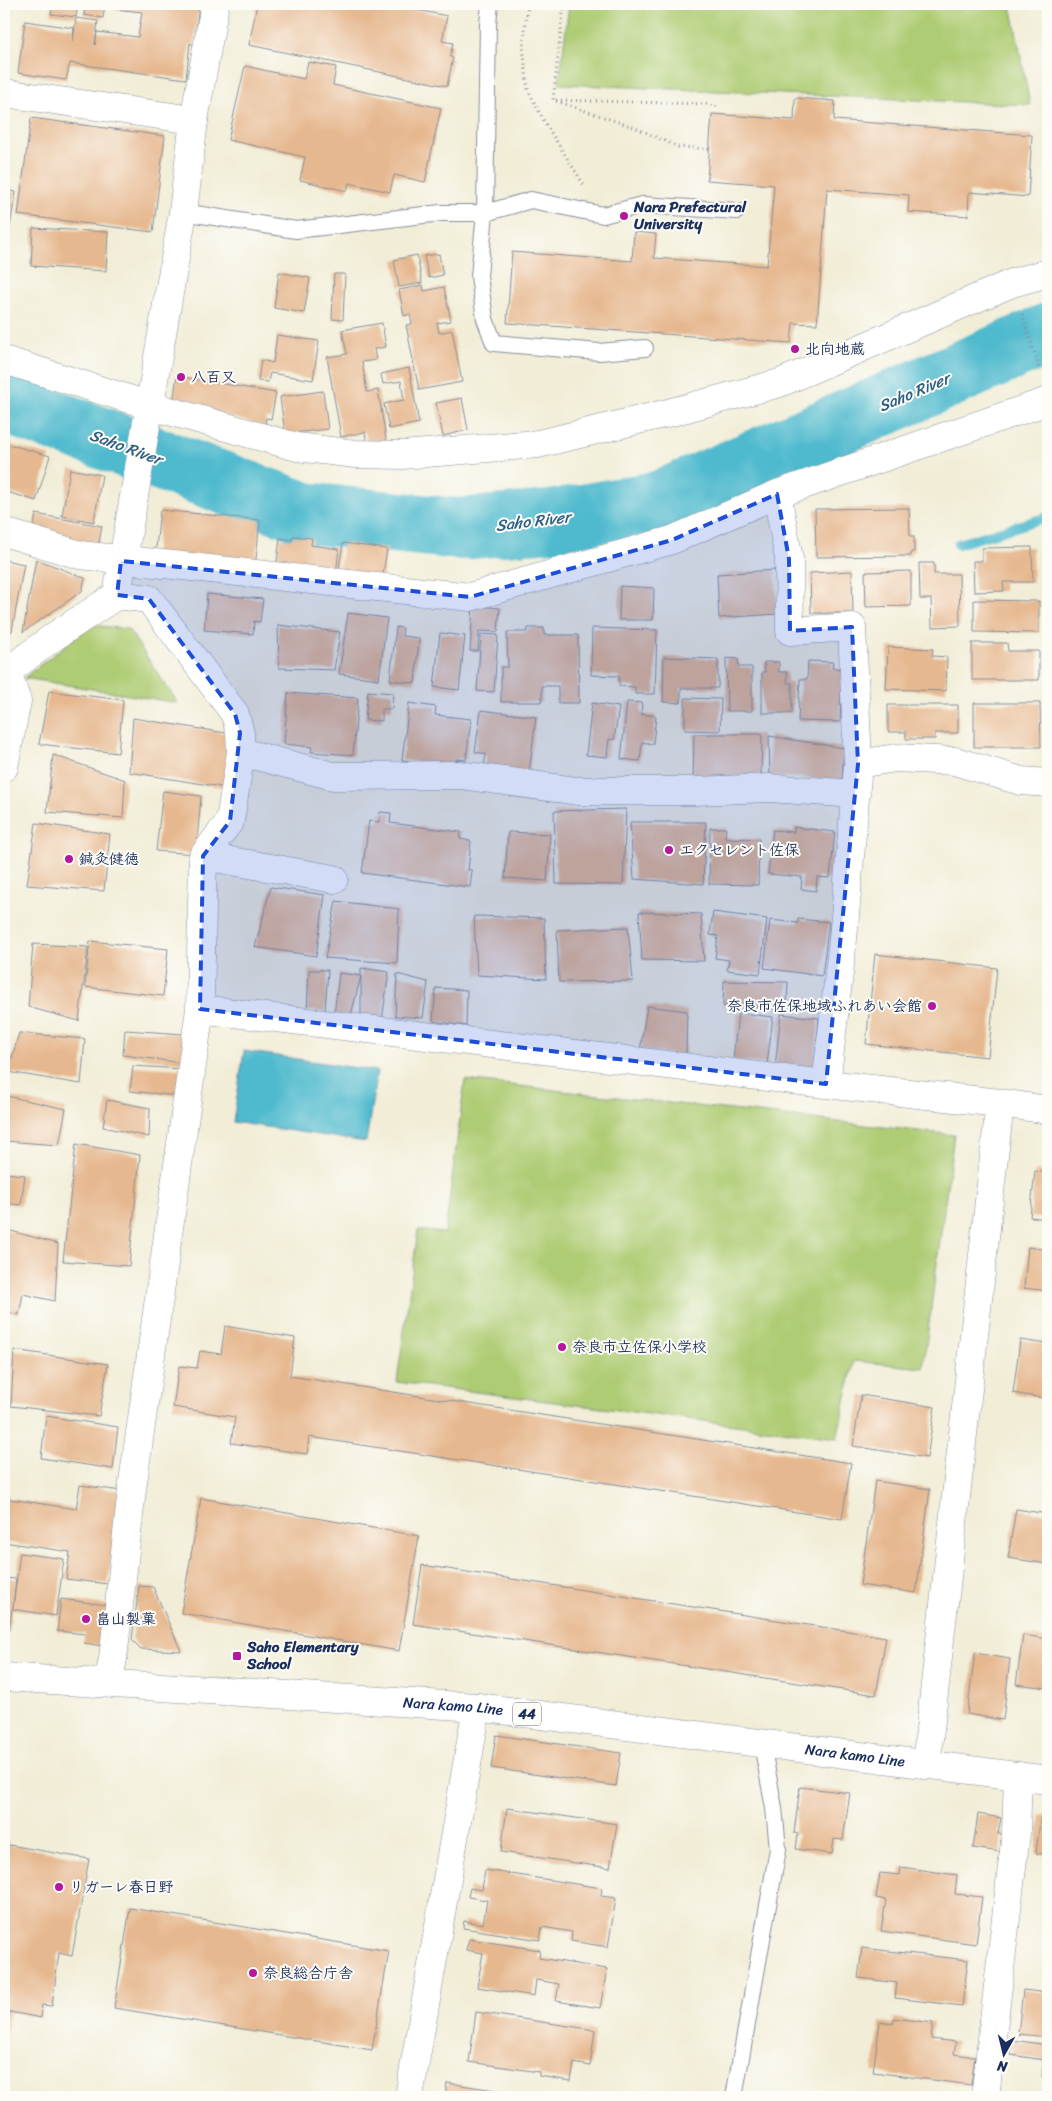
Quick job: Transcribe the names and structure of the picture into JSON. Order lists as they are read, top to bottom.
{
  "streets": {
    "street": ["Nara kamo Line", "44"]
  },
  "water": ["Saho River"],
  "places": {
    "other": [
      "Nara Prefectural University",
      "北向地蔵",
      "八百又",
      "エクセレント佐保",
      "鍼灸健徳",
      "奈良市佐保地域ふれあい会館",
      "奈良市立佐保小学校",
      "畠山製菓",
      "リガーレ春日野",
      "奈良総合庁舎"
    ],
    "transit": ["Saho Elementary School"]
  },
  "north": "bottom"
}
